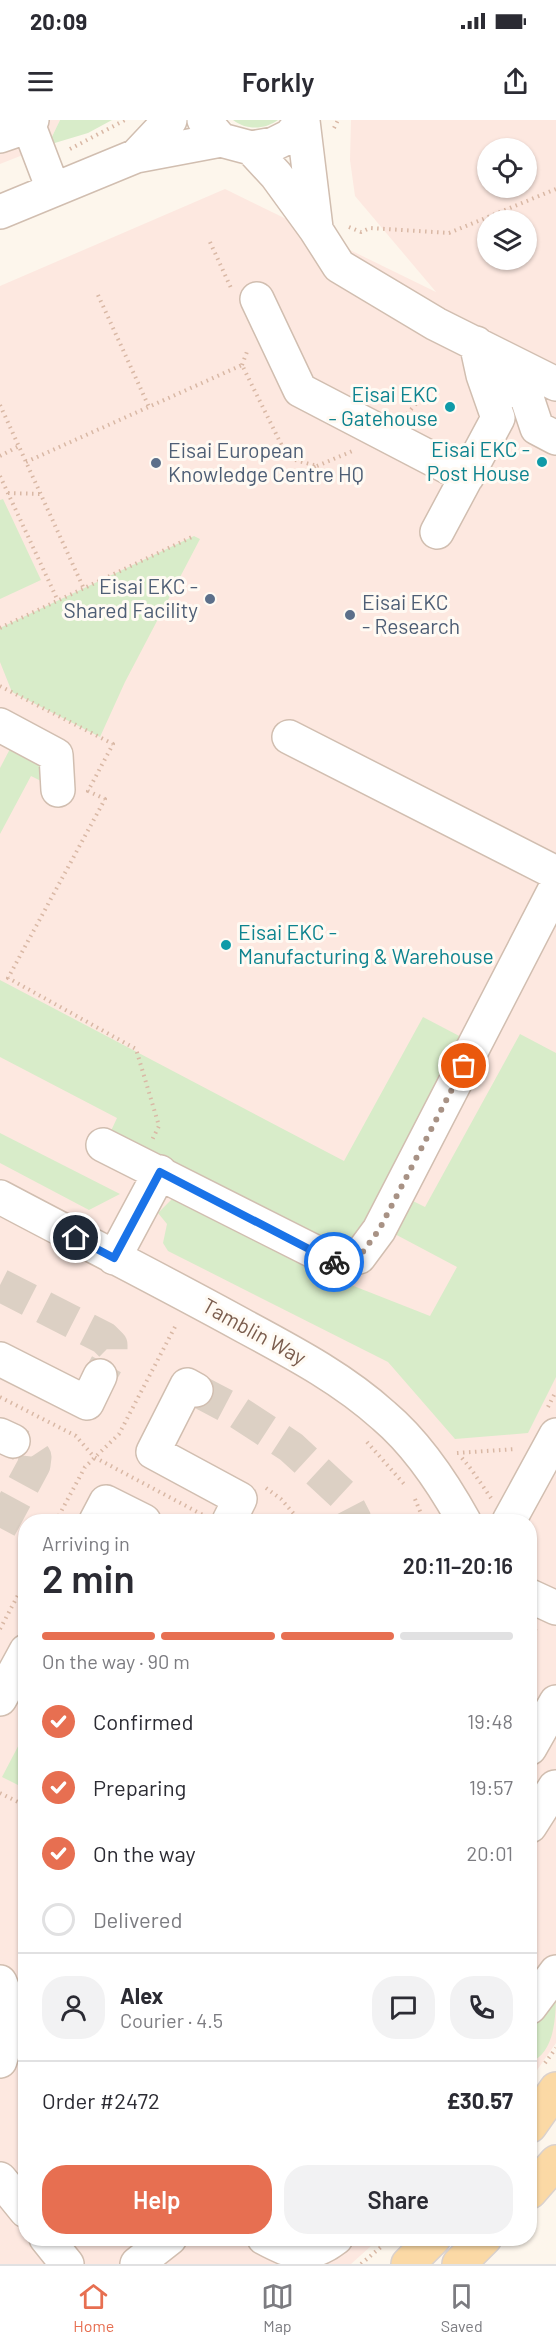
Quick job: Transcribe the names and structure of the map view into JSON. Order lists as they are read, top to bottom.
{
  "streets": {
    "street": ["Tamblin Way"]
  },
  "places": [
    "Eisai EKC - Gatehouse",
    "Eisai EKC - Post House",
    "Eisai European Knowledge Centre HQ",
    "Eisai EKC - Shared Facility",
    "Eisai EKC - Research",
    "Eisai EKC - Manufacturing & Warehouse"
  ],
  "page": {
    "status": "20:09",
    "header": "Forkly",
    "heading": ["2 min", "Arriving in", "20:11–20:16"],
    "panel": [
      "Alex",
      "Courier · 4.5",
      "Order #2472",
      "£30.57"
    ],
    "bar": "On the way · 90 m",
    "list": [
      ["Confirmed", "19:48"],
      ["Preparing", "19:57"],
      ["On the way", "20:01"],
      "Delivered"
    ],
    "buttons": ["Help", "Share"],
    "tabs": ["Home", "Map", "Saved"]
  }
}
